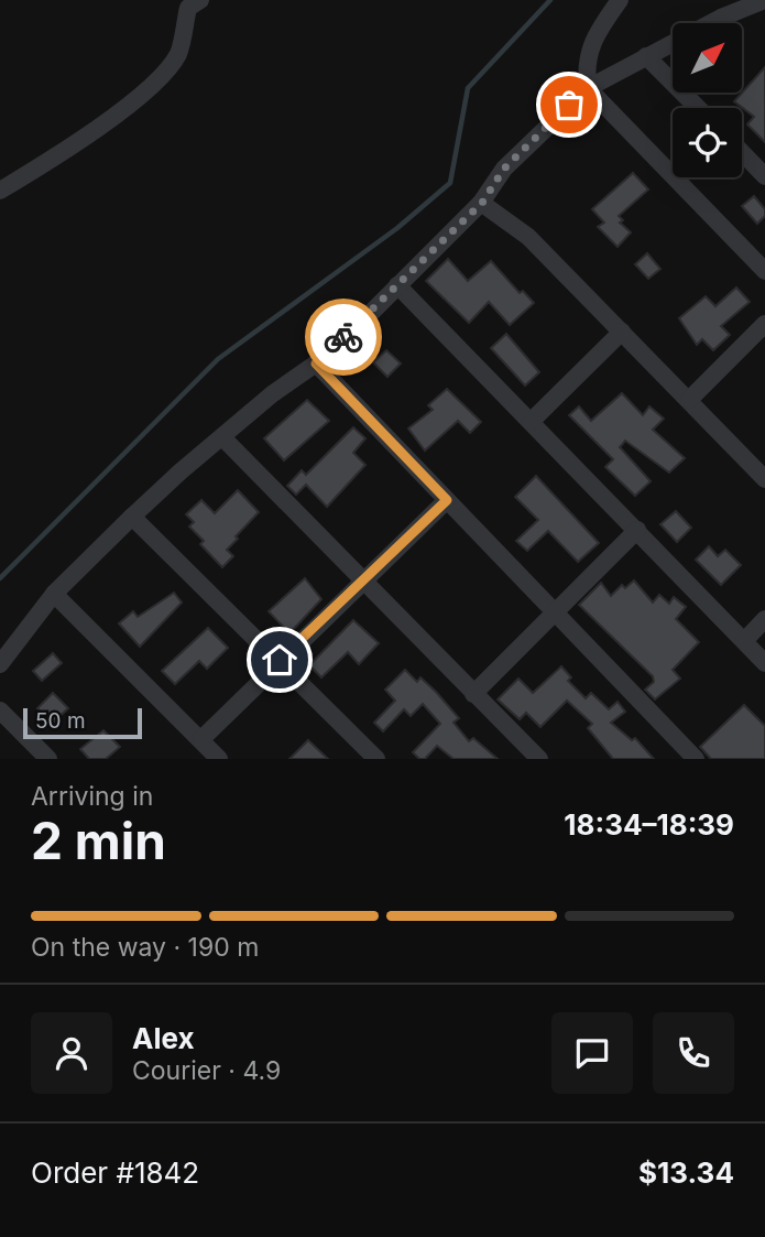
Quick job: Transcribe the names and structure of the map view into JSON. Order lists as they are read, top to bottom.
{
  "scale_bar": "50 m",
  "north": "top right",
  "page": {
    "scale": "50 m",
    "heading": ["2 min", "Arriving in", "18:34–18:39"],
    "panel": [
      "Alex",
      "Courier · 4.9",
      "Order #1842",
      "$13.34"
    ],
    "bar": "On the way · 190 m"
  }
}
